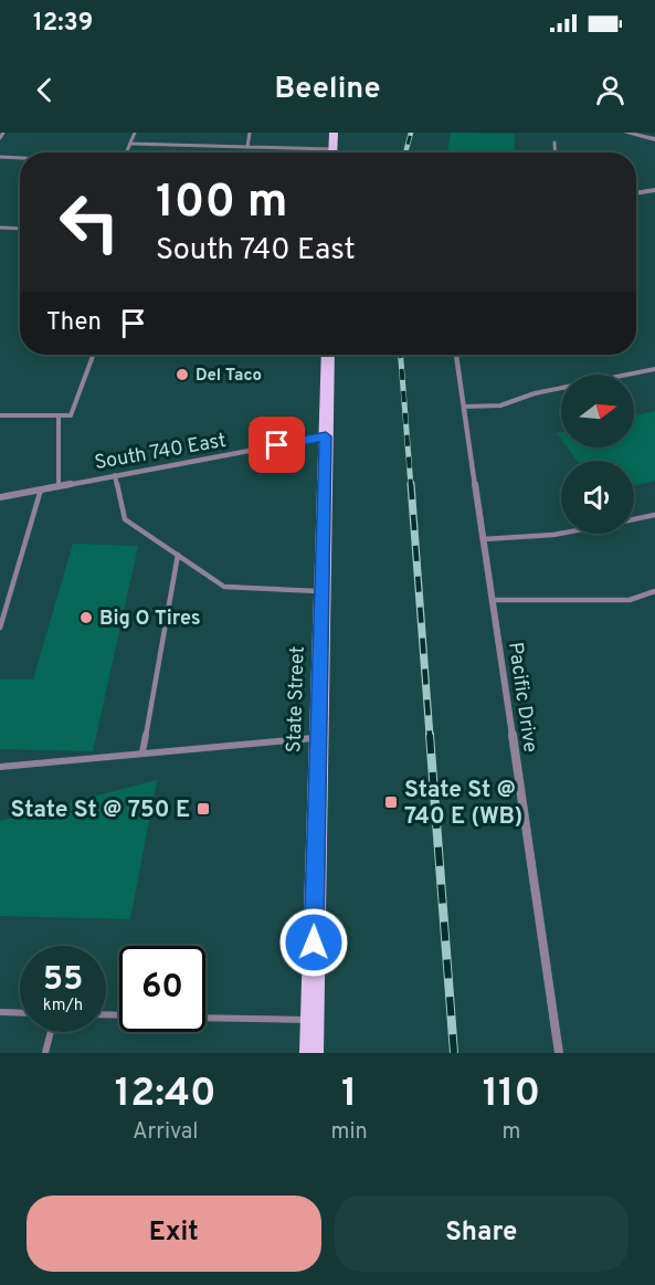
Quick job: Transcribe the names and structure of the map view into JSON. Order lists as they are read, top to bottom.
{
  "streets": {
    "main road": ["State Street"],
    "street": ["South 740 East", "Pacific Drive"]
  },
  "crossings": [
    ["South 740 East", "State Street"]
  ],
  "places": {
    "other": ["Del Taco", "Big O Tires"],
    "transit": ["State St @ 740 E (WB)", "State St @ 750 E"]
  },
  "north": "right",
  "page": {
    "status": "12:39",
    "header": "Beeline",
    "turn": ["100 m", "South 740 East"],
    "then": "Then",
    "speed": "55 km/h",
    "limit": "60",
    "eta": [
      "12:40",
      "Arrival",
      "1",
      "min",
      "110",
      "m"
    ],
    "buttons": ["Exit", "Share"]
  }
}
